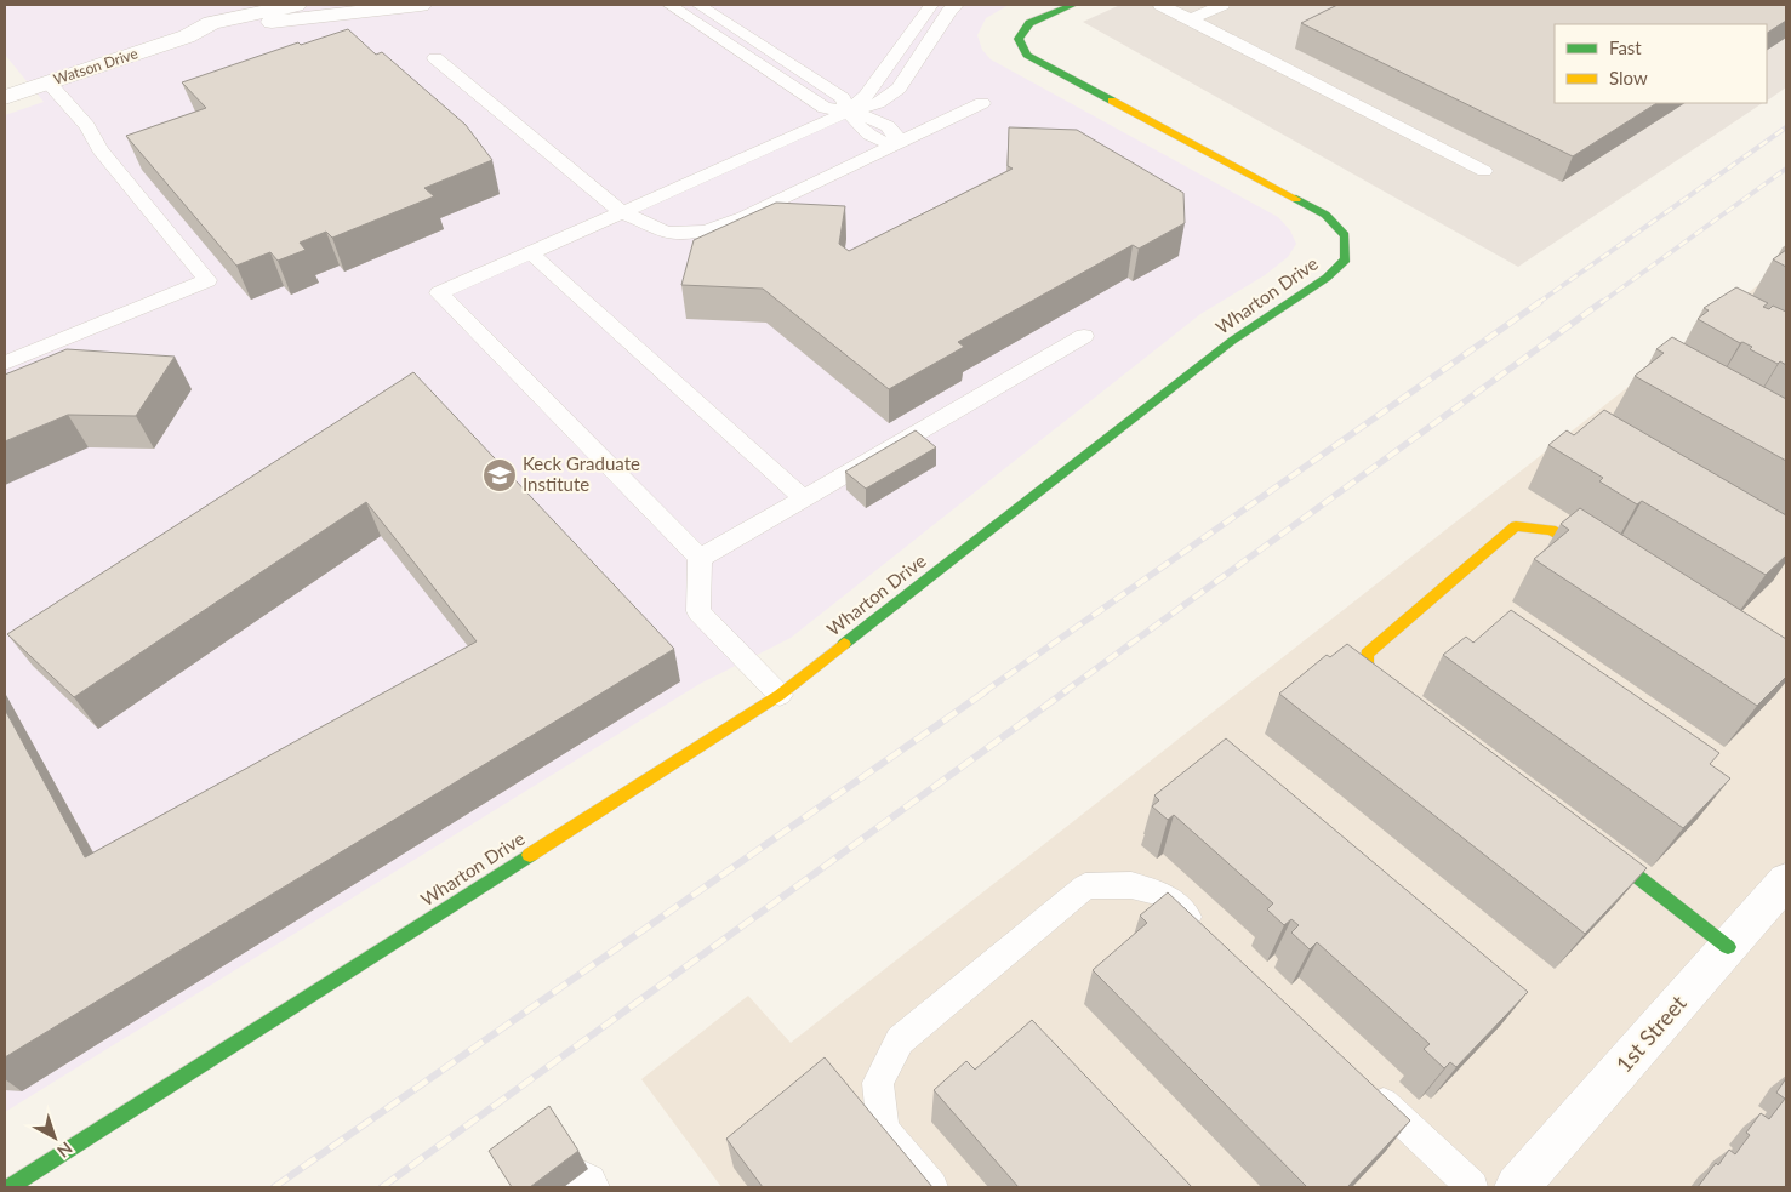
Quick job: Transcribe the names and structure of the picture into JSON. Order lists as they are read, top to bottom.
{
  "streets": {
    "street": ["Watson Drive", "Wharton Drive", "1st Street"]
  },
  "places": {
    "school or university": ["Keck Graduate Institute"]
  },
  "legend": ["Fast", "Slow"],
  "north": "bottom right"
}
